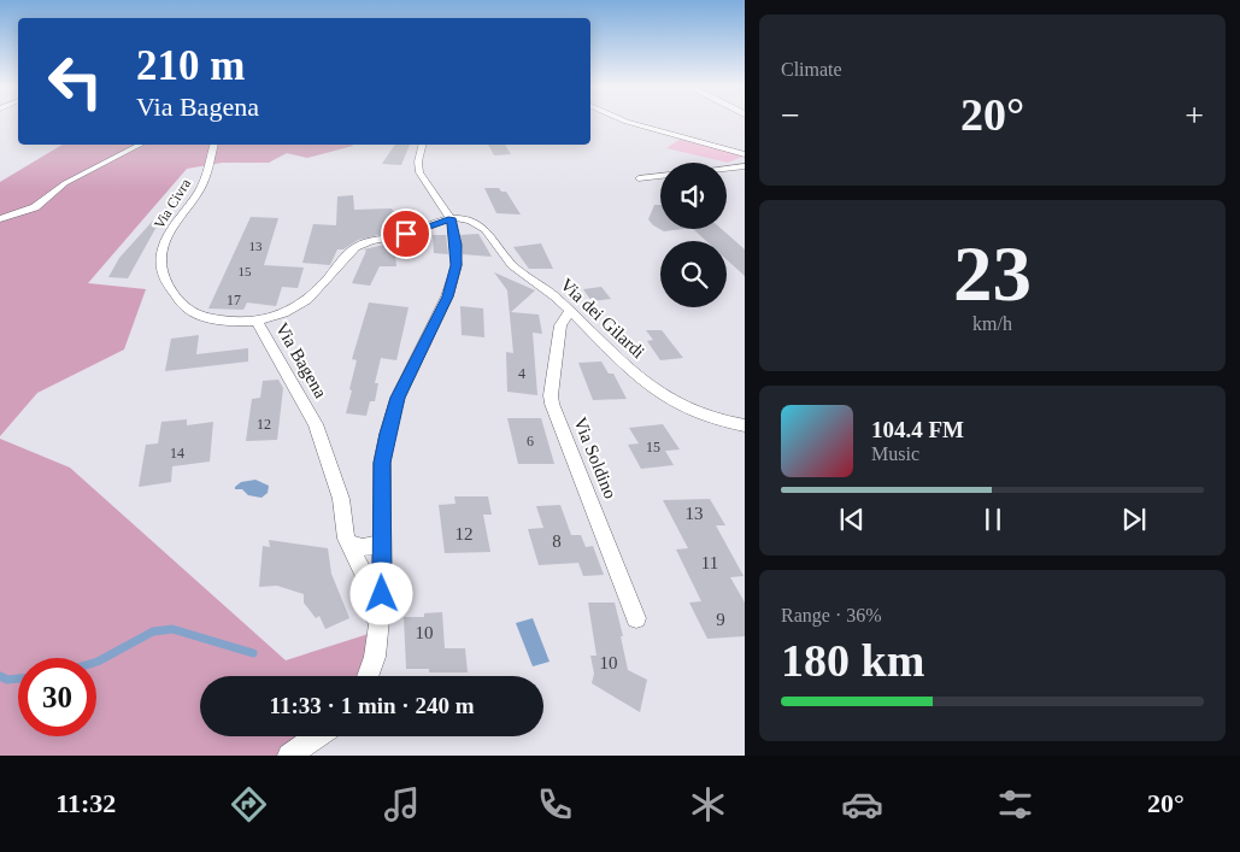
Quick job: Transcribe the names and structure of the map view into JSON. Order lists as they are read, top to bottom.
{
  "streets": {
    "street": [
      "Via Civra",
      "Via dei Gilardi",
      "Via Bagena",
      "Via Soldino"
    ]
  },
  "crossings": [
    ["Via Civra", "Via Bagena"],
    ["Via dei Gilardi", "Via Bagena"],
    ["Via dei Gilardi", "Via Soldino"]
  ],
  "house_numbers": [
    "13",
    "15",
    "17",
    "4",
    "12",
    "6",
    "15",
    "14",
    "13",
    "12",
    "8",
    "11",
    "9",
    "10",
    "10"
  ],
  "page": {
    "tile": [
      "Climate",
      ["23", "km/h"],
      ["Range · 36%", "180 km"]
    ],
    "turn": ["210 m", "Via Bagena"],
    "heat": ["−", "20°", "+"],
    "song": ["104.4 FM", "Music"],
    "limit": "30",
    "trip": "11:33 · 1 min · 240 m",
    "tabs": ["11:32", "20°"]
  }
}
